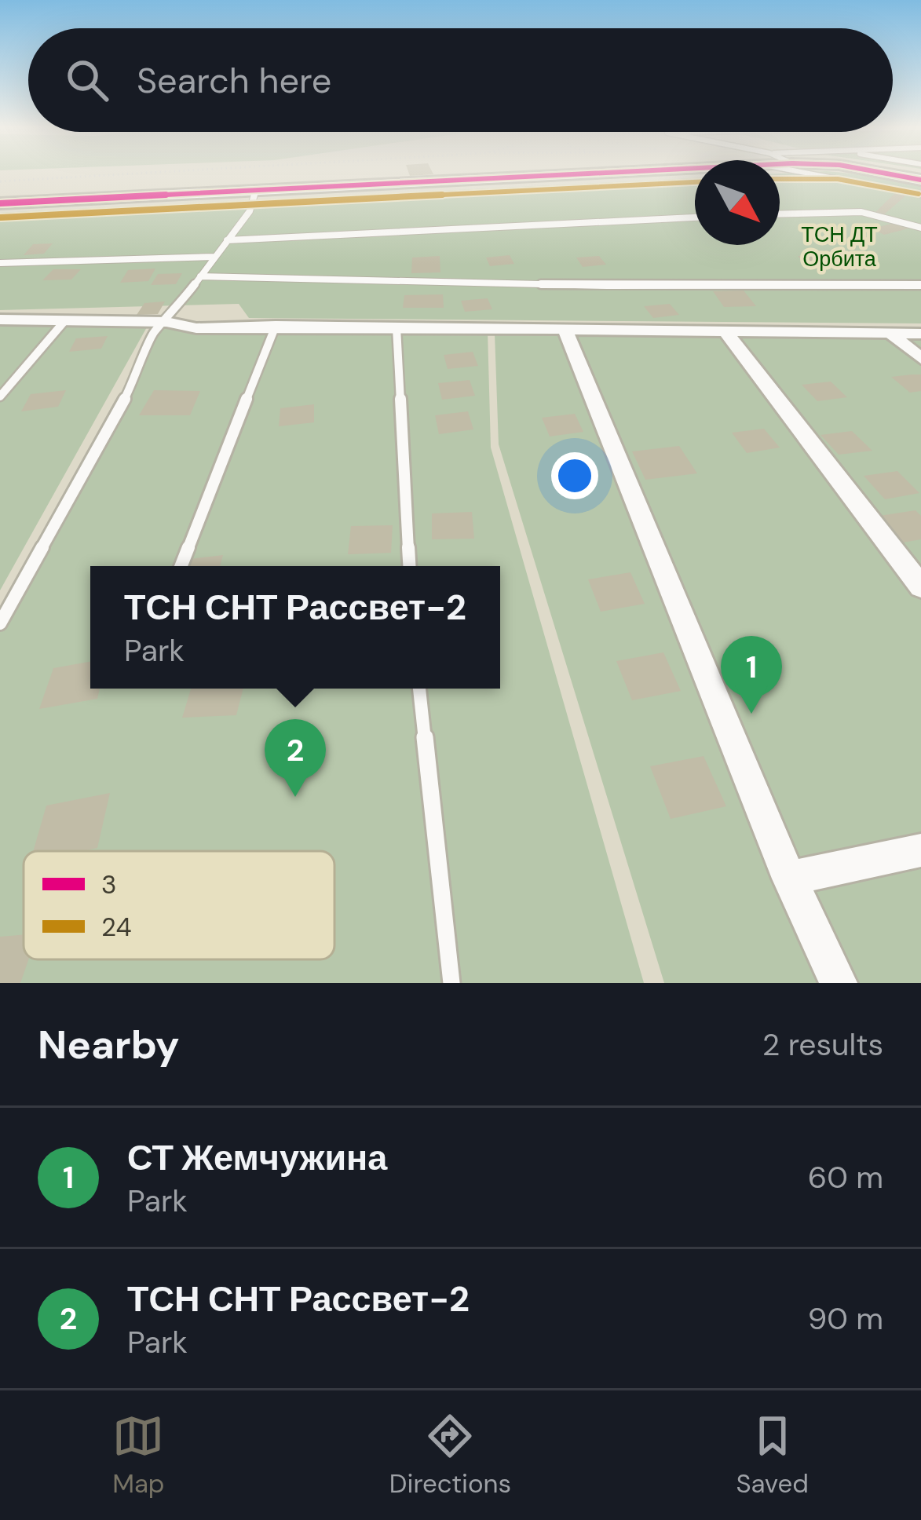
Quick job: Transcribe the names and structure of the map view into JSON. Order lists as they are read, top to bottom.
{
  "parks": ["ТСН ДТ Орбита"],
  "lines": ["transit line 3", "transit line 24"],
  "legend": ["3", "24"],
  "north": "bottom right",
  "page": {
    "search": "Search here",
    "popup": ["ТСН СНТ Рассвет-2", "Park"],
    "pins": ["1", "2"],
    "heading": ["Nearby", "2 results"],
    "list": [
      {
        "mark": "1",
        "name": "СТ Жемчужина",
        "note": "Park",
        "value": "60 m"
      },
      {
        "mark": "2",
        "name": "ТСН СНТ Рассвет-2",
        "note": "Park",
        "value": "90 m"
      }
    ],
    "nav": ["Map", "Directions", "Saved"]
  }
}
